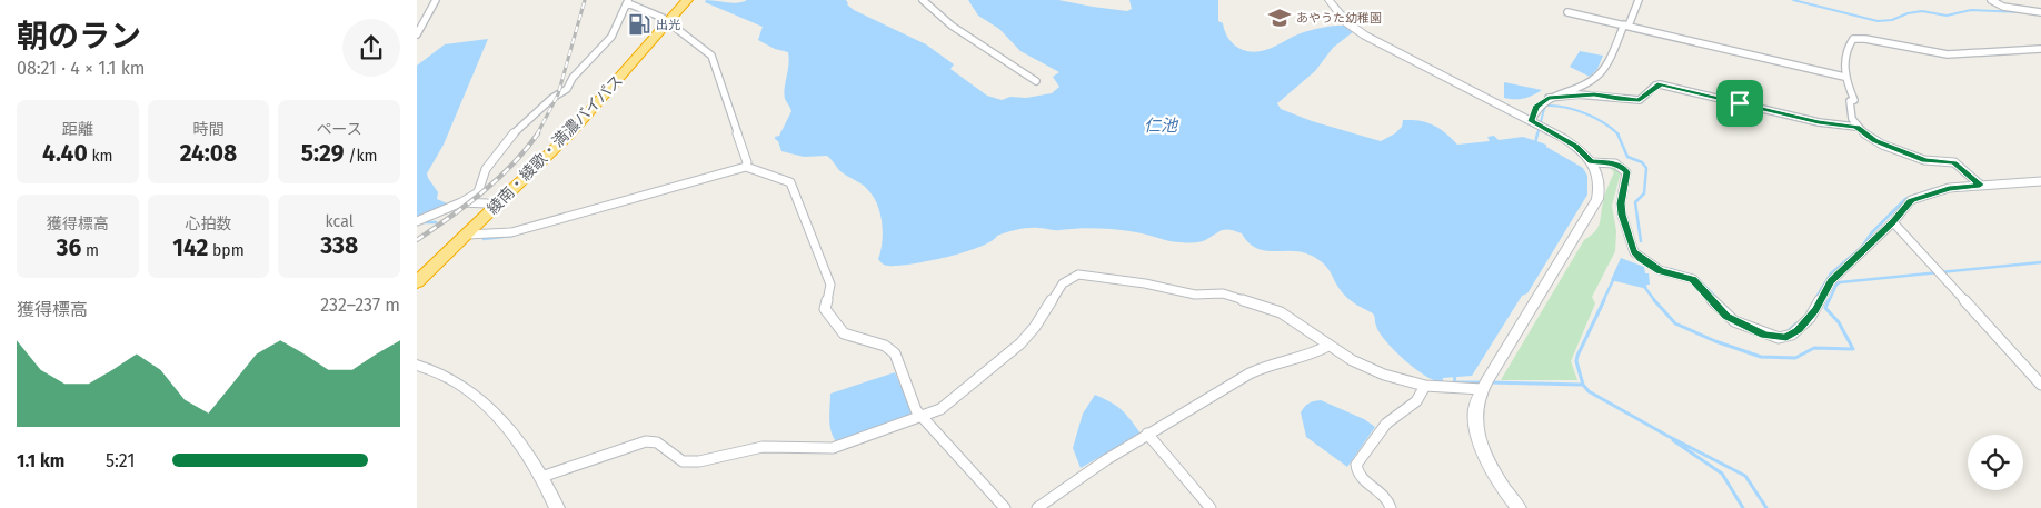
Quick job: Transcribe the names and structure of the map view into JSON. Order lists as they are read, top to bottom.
{
  "streets": {
    "highway": ["綾南・綾歌・満濃バイパス"]
  },
  "water": ["仁池"],
  "places": {
    "school or university": ["あやうた幼稚園"],
    "fuel station": ["出光"]
  },
  "page": {
    "heading": ["朝のラン", "08:21 · 4 × 1.1 km"],
    "stats": [
      ["距離", "4.40 km"],
      ["時間", "24:08"],
      ["ペース", "5:29 /km"],
      ["獲得標高", "36 m"],
      ["心拍数", "142 bpm"],
      ["kcal", "338"]
    ],
    "chart": ["獲得標高", "232–237 m"],
    "list": [
      {
        "name": "1.1 km",
        "note": "5:21"
      }
    ]
  }
}
